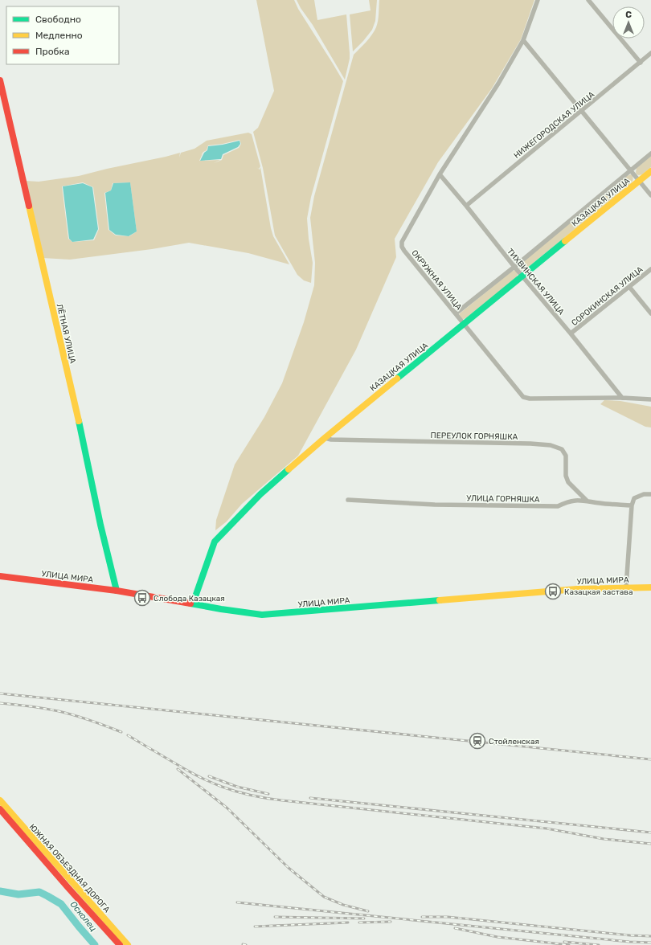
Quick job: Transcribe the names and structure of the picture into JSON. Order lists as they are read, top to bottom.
{
  "streets": {
    "street": [
      "НИЖЕГОРОДСКАЯ УЛИЦА",
      "КАЗАЦКАЯ УЛИЦА",
      "ОКРУЖНАЯ УЛИЦА",
      "ТИХВИНСКАЯ УЛИЦА",
      "СОРОКИНСКАЯ УЛИЦА",
      "ЛЁТНАЯ УЛИЦА",
      "ПЕРЕУЛОК ГОРНЯШКА",
      "УЛИЦА ГОРНЯШКА",
      "УЛИЦА МИРА",
      "ЮЖНАЯ ОБЪЕЗДНАЯ ДОРОГА"
    ]
  },
  "crossings": [
    ["НИЖЕГОРОДСКАЯ УЛИЦА", "ТИХВИНСКАЯ УЛИЦА"],
    ["КАЗАЦКАЯ УЛИЦА", "ОКРУЖНАЯ УЛИЦА"],
    ["КАЗАЦКАЯ УЛИЦА", "ТИХВИНСКАЯ УЛИЦА"],
    ["КАЗАЦКАЯ УЛИЦА", "ПЕРЕУЛОК ГОРНЯШКА"],
    ["КАЗАЦКАЯ УЛИЦА", "УЛИЦА МИРА"],
    ["ОКРУЖНАЯ УЛИЦА", "ТИХВИНСКАЯ УЛИЦА"],
    ["ТИХВИНСКАЯ УЛИЦА", "СОРОКИНСКАЯ УЛИЦА"],
    ["ЛЁТНАЯ УЛИЦА", "УЛИЦА МИРА"],
    ["ПЕРЕУЛОК ГОРНЯШКА", "УЛИЦА ГОРНЯШКА"]
  ],
  "water": ["Осколец"],
  "places": {
    "bus stop": ["Казацкая застава", "Слобода Казацкая"],
    "station": ["Стойленская"]
  },
  "legend": ["Свободно", "Медленно", "Пробка"],
  "north": "top"
}
